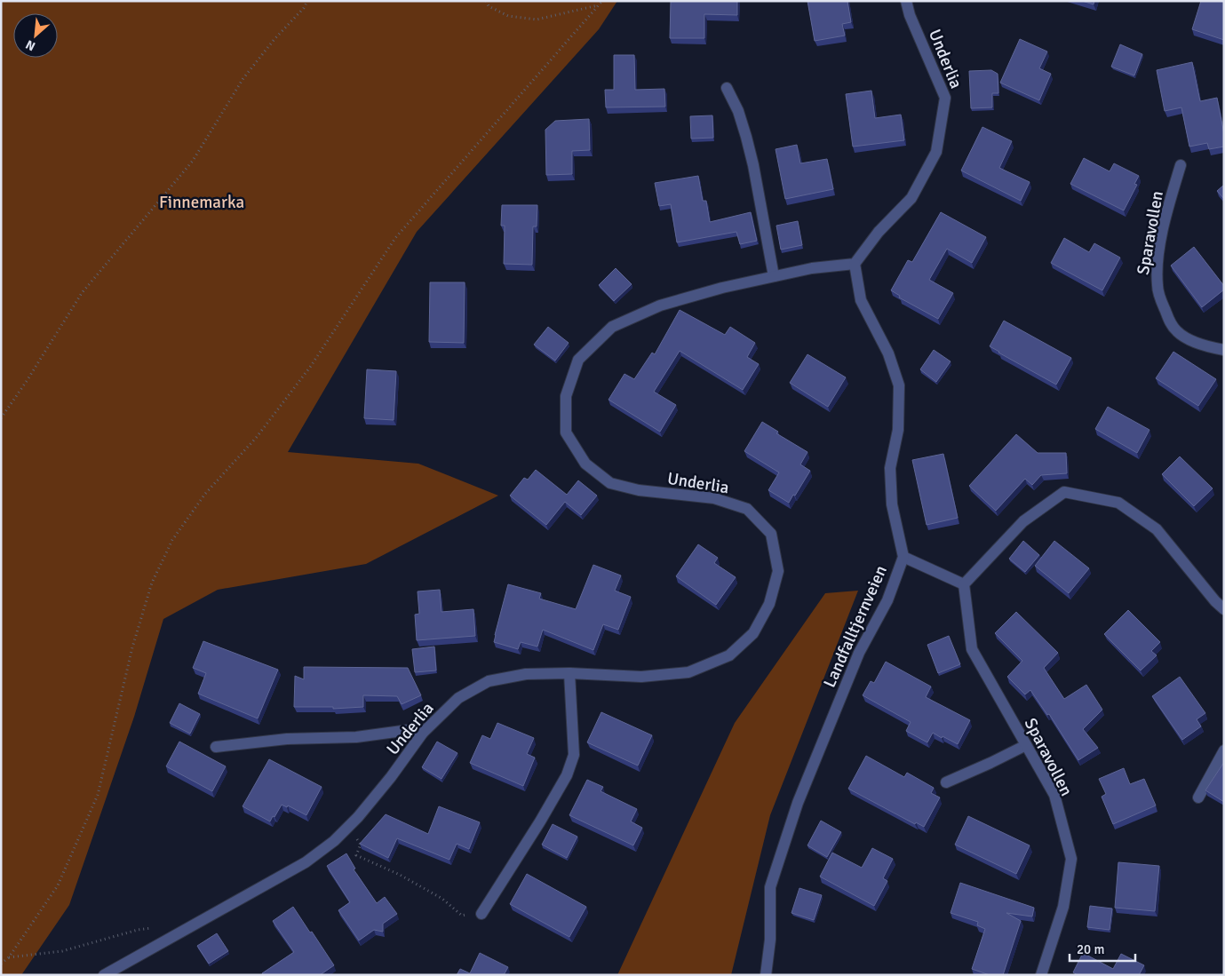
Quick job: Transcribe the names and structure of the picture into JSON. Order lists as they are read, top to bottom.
{
  "streets": {
    "street": ["Underlia", "Sparavollen", "Landfalltjernveien"]
  },
  "crossings": [
    ["Underlia", "Landfalltjernveien"]
  ],
  "parks": ["Finnemarka"],
  "scale_bar": "20 m",
  "north": "bottom left"
}
